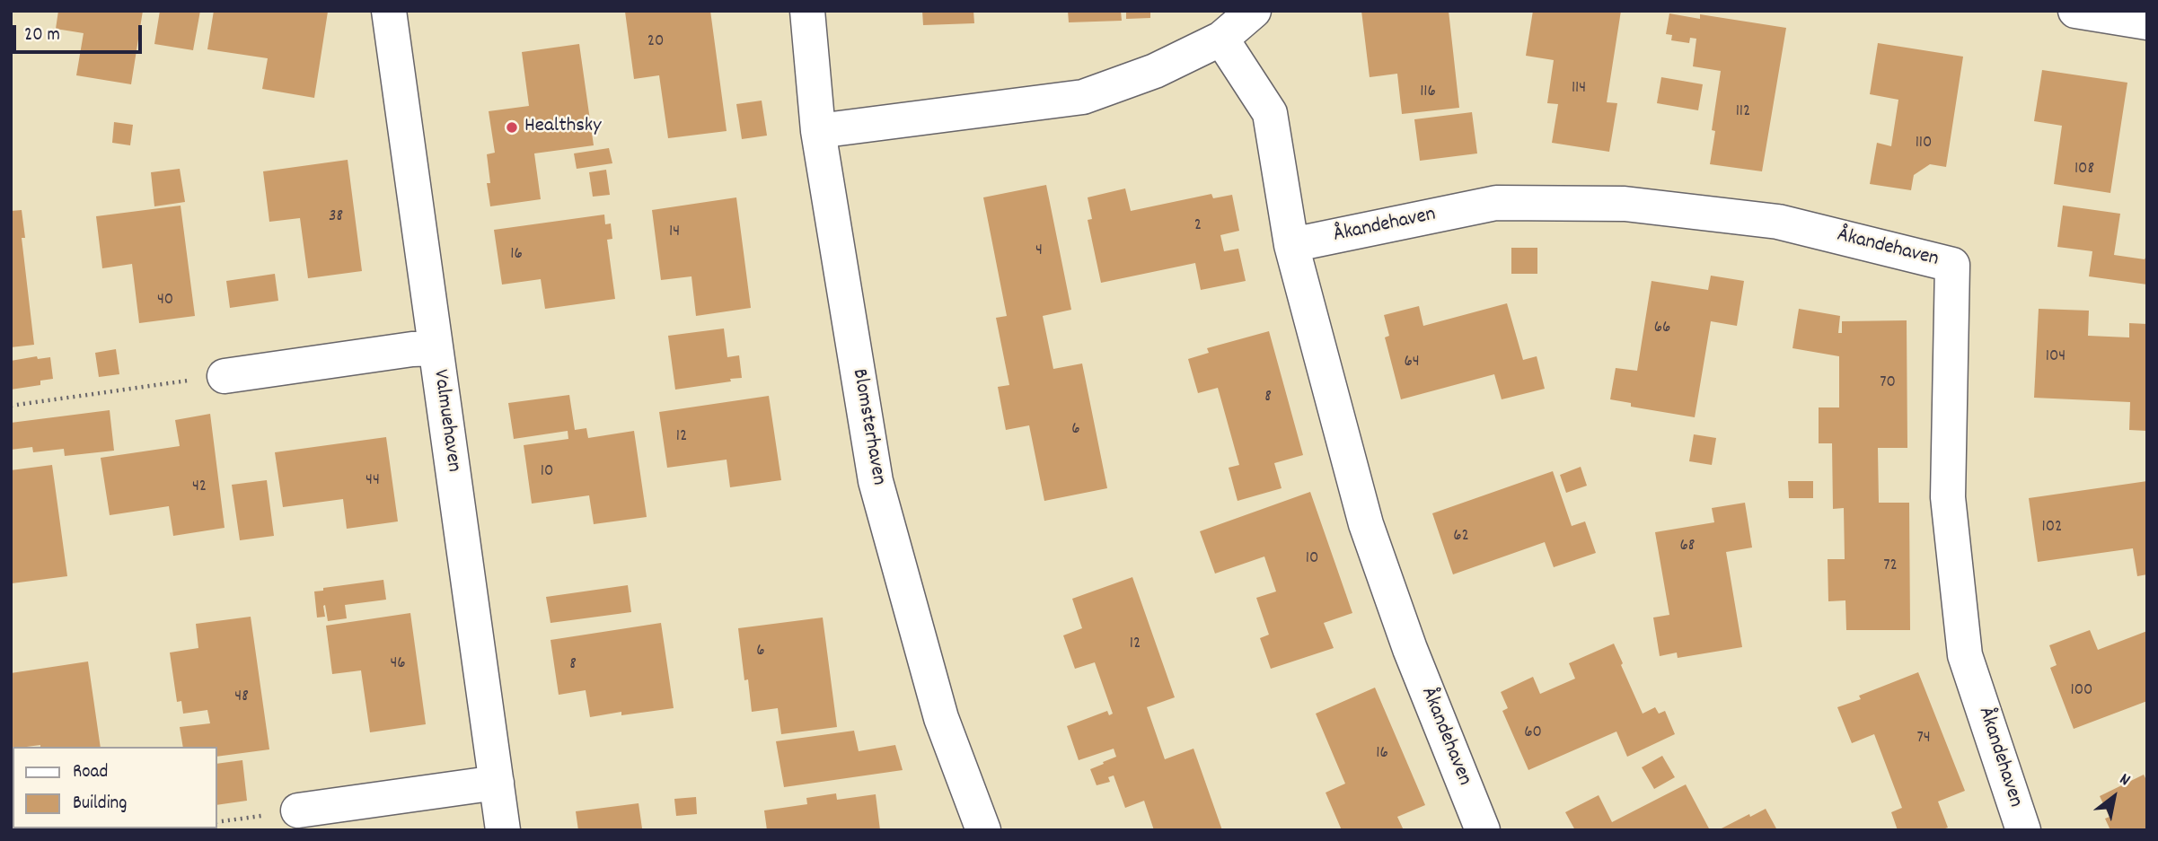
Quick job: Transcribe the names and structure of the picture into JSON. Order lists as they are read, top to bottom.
{
  "streets": {
    "street": ["Åkandehaven", "Valmuehaven", "Blomsterhaven"]
  },
  "places": ["Healthsky"],
  "house_numbers": [
    "20",
    "114",
    "116",
    "112",
    "110",
    "108",
    "38",
    "2",
    "14",
    "4",
    "16",
    "40",
    "66",
    "104",
    "64",
    "70",
    "8",
    "6",
    "12",
    "10",
    "44",
    "42",
    "102",
    "62",
    "68",
    "10",
    "72",
    "12",
    "6",
    "46",
    "8",
    "100",
    "48",
    "60",
    "74",
    "16"
  ],
  "legend": ["Road", "Building"],
  "scale_bar": "20 m",
  "north": "top right"
}
